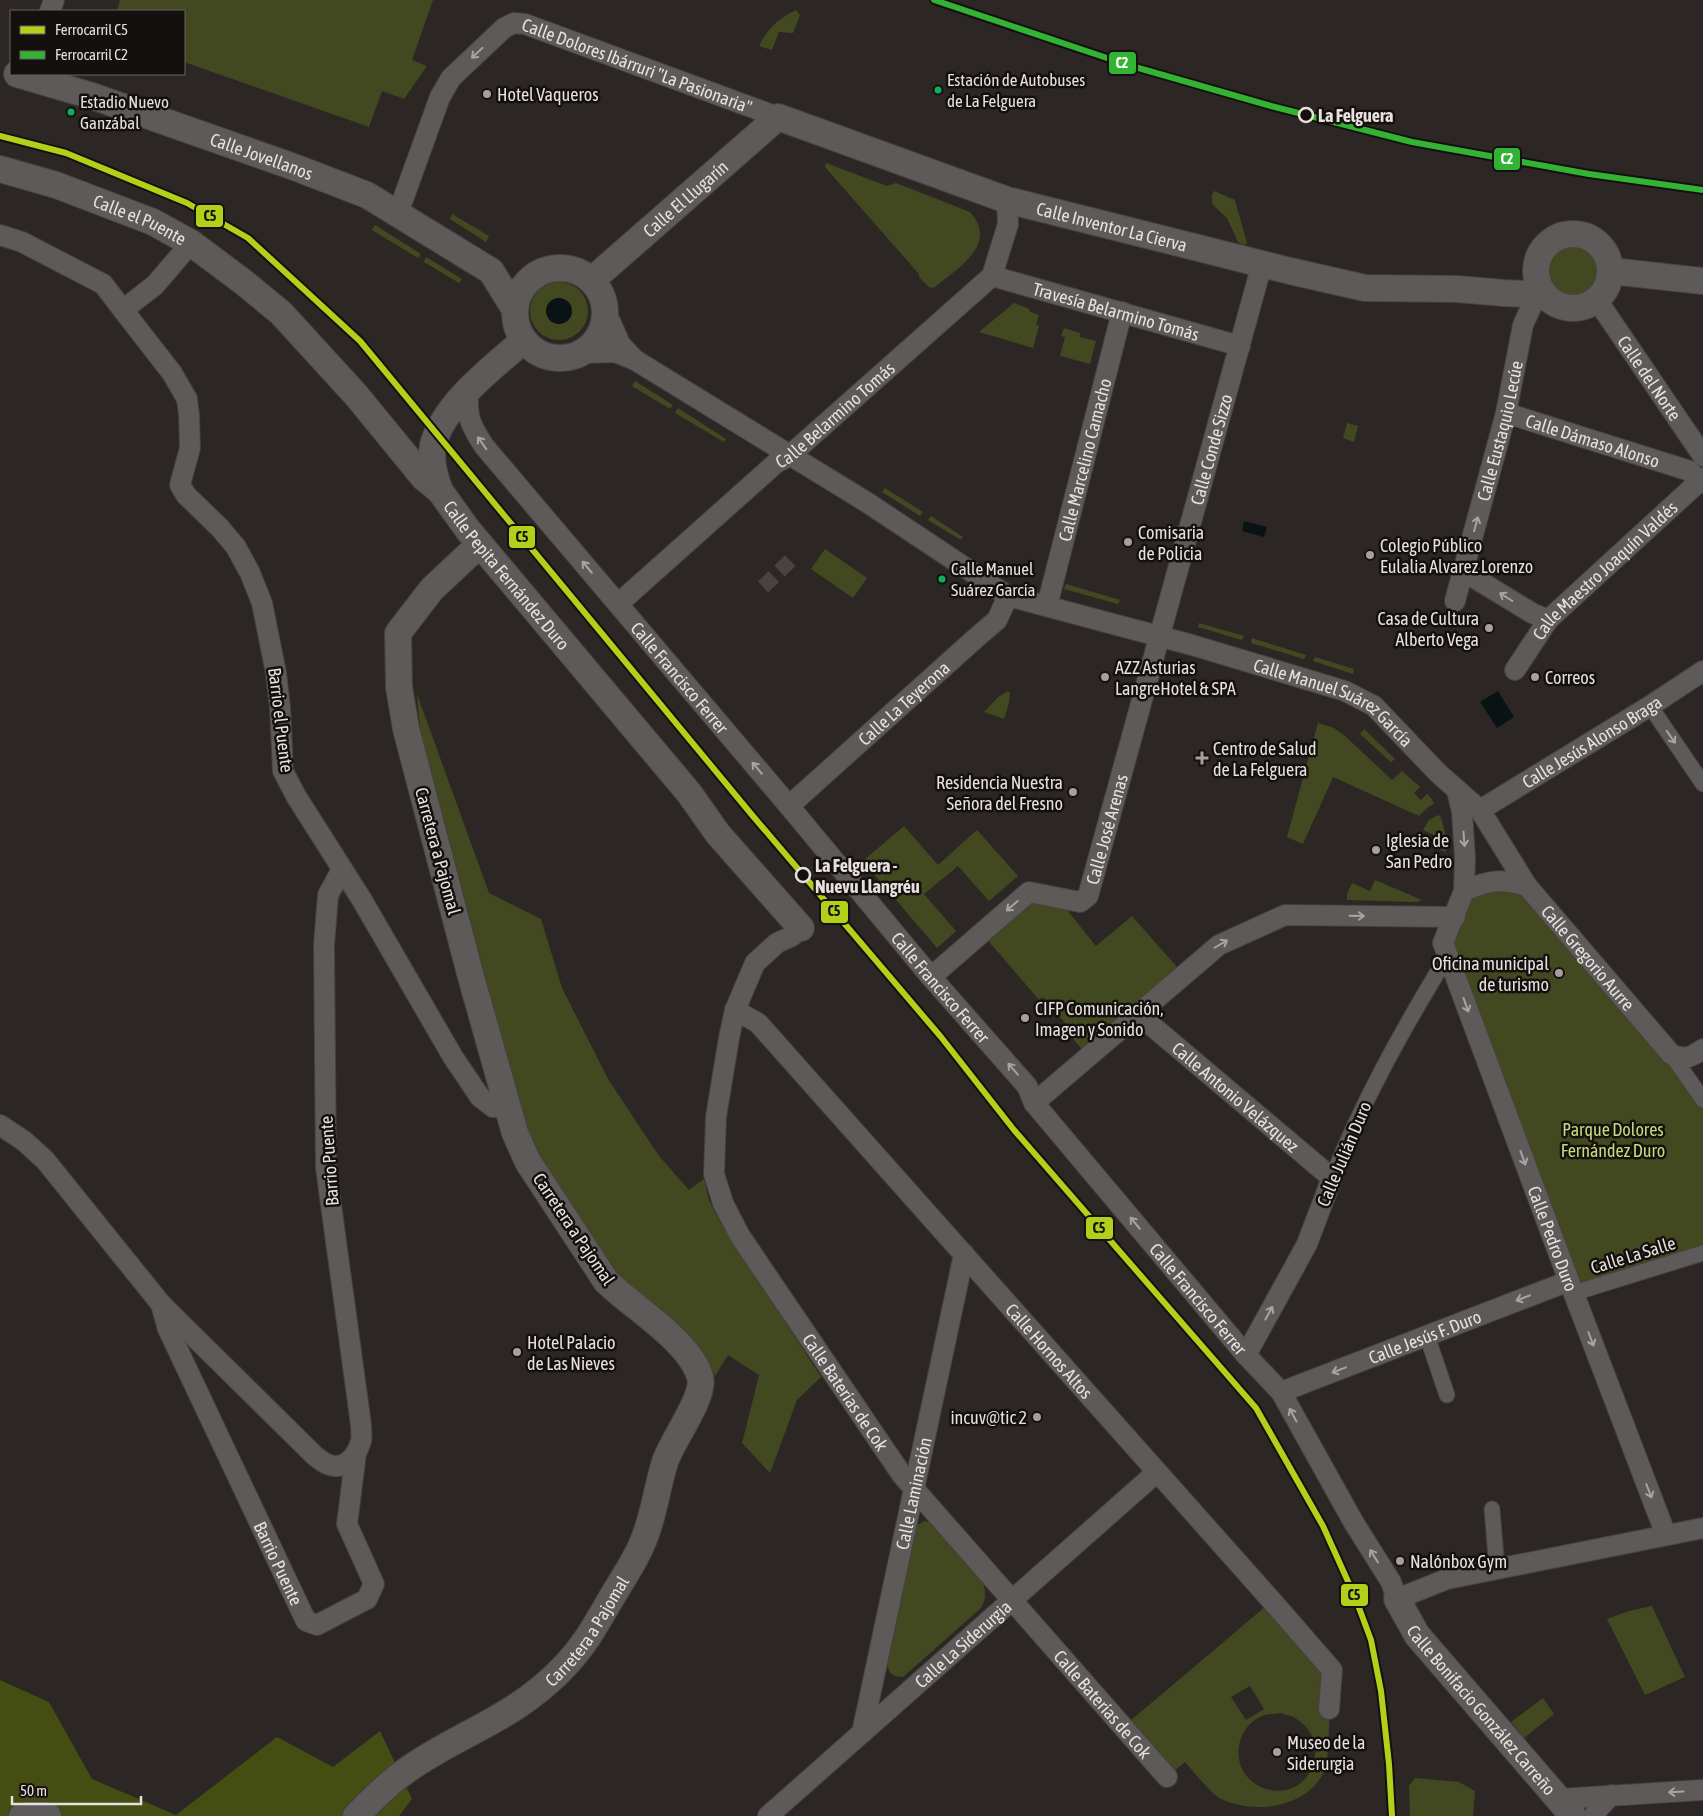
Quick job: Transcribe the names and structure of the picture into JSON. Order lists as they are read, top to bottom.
{
  "streets": {
    "street": [
      "Calle Dolores Ibárruri \"La Pasionaria\"",
      "Calle Jovellanos",
      "Calle El Llugarín",
      "Calle el Puente",
      "Calle Inventor La Cierva",
      "Travesía Belarmino Tomás",
      "Calle del Norte",
      "Calle Belarmino Tomás",
      "Calle Eustaquio Lecúe",
      "Calle Dámaso Alonso",
      "Calle Conde Sizzo",
      "Calle Marcelino Camacho",
      "Calle Maestro Joaquín Valdés",
      "Calle Pepita Fernández Duro",
      "Calle Francisco Ferrer",
      "Calle La Teyerona",
      "Calle Manuel Suárez García",
      "Barrio el Puente",
      "Calle Jesús Alonso Braga",
      "Calle José Arenas",
      "Carretera a Pajomal",
      "Calle Gregorio Aurre",
      "Calle Antonio Velázquez",
      "Calle Julián Duro",
      "Barrio Puente",
      "Calle Pedro Duro",
      "Calle La Salle",
      "Calle Jesús F. Duro",
      "Calle Hornos Altos",
      "Calle Baterías de Cok",
      "Calle Laminación",
      "Calle La Siderurgia",
      "Calle Bonifacio González Carreño"
    ]
  },
  "crossings": [
    ["Calle Dolores Ibárruri \"La Pasionaria\"", "Calle Jovellanos"],
    ["Calle Dolores Ibárruri \"La Pasionaria\"", "Calle El Llugarín"],
    ["Calle Dolores Ibárruri \"La Pasionaria\"", "Calle Inventor La Cierva"],
    ["Calle Jovellanos", "Calle El Llugarín"],
    ["Calle El Llugarín", "Calle Inventor La Cierva"],
    ["Calle el Puente", "Calle Pepita Fernández Duro"],
    ["Calle el Puente", "Barrio el Puente"],
    ["Calle Inventor La Cierva", "Calle del Norte"],
    ["Calle Inventor La Cierva", "Calle Belarmino Tomás"],
    ["Calle Inventor La Cierva", "Calle Eustaquio Lecúe"],
    ["Calle Inventor La Cierva", "Calle Conde Sizzo"],
    ["Travesía Belarmino Tomás", "Calle Belarmino Tomás"],
    ["Travesía Belarmino Tomás", "Calle Conde Sizzo"],
    ["Travesía Belarmino Tomás", "Calle Marcelino Camacho"],
    ["Calle del Norte", "Calle Eustaquio Lecúe"],
    ["Calle del Norte", "Calle Dámaso Alonso"],
    ["Calle Belarmino Tomás", "Calle Francisco Ferrer"],
    ["Calle Belarmino Tomás", "Calle Manuel Suárez García"],
    ["Calle Eustaquio Lecúe", "Calle Dámaso Alonso"],
    ["Calle Dámaso Alonso", "Calle Maestro Joaquín Valdés"],
    ["Calle Conde Sizzo", "Calle Manuel Suárez García"],
    ["Calle Conde Sizzo", "Calle José Arenas"],
    ["Calle Marcelino Camacho", "Calle Manuel Suárez García"],
    ["Calle Pepita Fernández Duro", "Carretera a Pajomal"],
    ["Calle Pepita Fernández Duro", "Calle Baterías de Cok"],
    ["Calle Francisco Ferrer", "Calle La Teyerona"],
    ["Calle Francisco Ferrer", "Calle José Arenas"],
    ["Calle Francisco Ferrer", "Calle Julián Duro"],
    ["Calle Francisco Ferrer", "Calle Jesús F. Duro"],
    ["Calle Francisco Ferrer", "Calle Bonifacio González Carreño"],
    ["Calle La Teyerona", "Calle Manuel Suárez García"],
    ["Calle Manuel Suárez García", "Calle Jesús Alonso Braga"],
    ["Calle Manuel Suárez García", "Calle José Arenas"],
    ["Calle Manuel Suárez García", "Calle Gregorio Aurre"],
    ["Calle Manuel Suárez García", "Calle Julián Duro"],
    ["Barrio el Puente", "Carretera a Pajomal"],
    ["Barrio el Puente", "Barrio Puente"],
    ["Calle Jesús Alonso Braga", "Calle Gregorio Aurre"],
    ["Calle Antonio Velázquez", "Calle Julián Duro"],
    ["Calle Julián Duro", "Calle Pedro Duro"],
    ["Calle Pedro Duro", "Calle La Salle"],
    ["Calle Pedro Duro", "Calle Jesús F. Duro"],
    ["Calle La Salle", "Calle Jesús F. Duro"],
    ["Calle Hornos Altos", "Calle Baterías de Cok"],
    ["Calle Hornos Altos", "Calle Laminación"],
    ["Calle Hornos Altos", "Calle La Siderurgia"],
    ["Calle Baterías de Cok", "Calle Laminación"],
    ["Calle Baterías de Cok", "Calle La Siderurgia"],
    ["Calle Laminación", "Calle La Siderurgia"]
  ],
  "one_way": [
    "Calle Eustaquio Lecúe",
    "Calle Francisco Ferrer",
    "Calle José Arenas",
    "Calle Pedro Duro",
    "Calle Jesús F. Duro"
  ],
  "parks": ["Parque Dolores Fernández Duro"],
  "places": {
    "other": [
      "Estación de Autobuses de La Felguera",
      "Hotel Vaqueros",
      "Estadio Nuevo Ganzábal",
      "La Felguera",
      "Comisaria de Policia",
      "Colegio Público Eulalia Alvarez Lorenzo",
      "Calle Manuel Suárez García",
      "Casa de Cultura Alberto Vega",
      "AZZ Asturias LangreHotel & SPA",
      "Correos",
      "Residencia Nuestra Señora del Fresno",
      "Iglesia de San Pedro",
      "La Felguera - Nuevu Llangréu",
      "Oficina municipal de turismo",
      "CIFP Comunicación, Imagen y Sonido",
      "Hotel Palacio de Las Nieves",
      "incuv@tic 2",
      "Nalónbox Gym",
      "Museo de la Siderurgia"
    ],
    "health": ["Centro de Salud de La Felguera"]
  },
  "lines": ["rail line C2", "rail line C5"],
  "legend": ["Ferrocarril C5", "Ferrocarril C2"],
  "scale_bar": "50 m"
}
